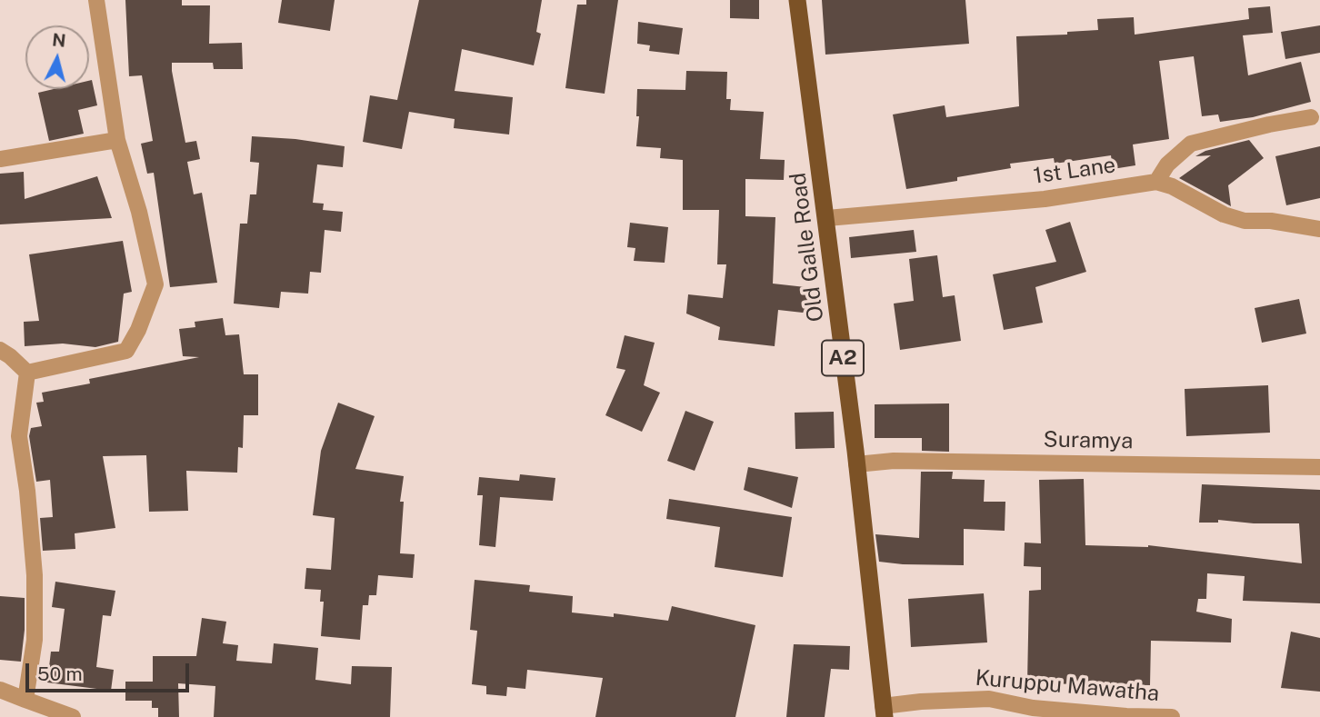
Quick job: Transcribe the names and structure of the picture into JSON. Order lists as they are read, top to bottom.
{
  "streets": {
    "highway": ["Old Galle Road", "A2"],
    "street": ["1st Lane", "Suramya", "Kuruppu Mawatha"]
  },
  "crossings": [
    ["1st Lane", "Old Galle Road"],
    ["Old Galle Road", "Suramya"],
    ["Old Galle Road", "Kuruppu Mawatha"]
  ],
  "scale_bar": "50 m",
  "north": "top"
}
